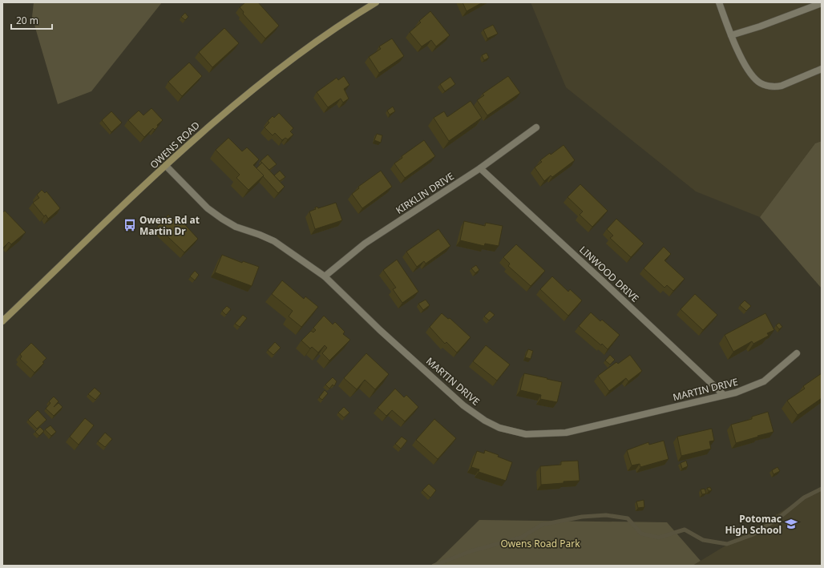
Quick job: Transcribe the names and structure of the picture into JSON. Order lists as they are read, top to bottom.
{
  "streets": {
    "street": [
      "OWENS ROAD",
      "KIRKLIN DRIVE",
      "LINWOOD DRIVE",
      "MARTIN DRIVE"
    ]
  },
  "crossings": [
    ["OWENS ROAD", "MARTIN DRIVE"],
    ["KIRKLIN DRIVE", "LINWOOD DRIVE"],
    ["KIRKLIN DRIVE", "MARTIN DRIVE"],
    ["LINWOOD DRIVE", "MARTIN DRIVE"]
  ],
  "parks": ["Owens Road Park"],
  "places": {
    "bus stop": ["Owens Rd at Martin Dr"],
    "school or university": ["Potomac High School"]
  },
  "scale_bar": "20 m"
}
